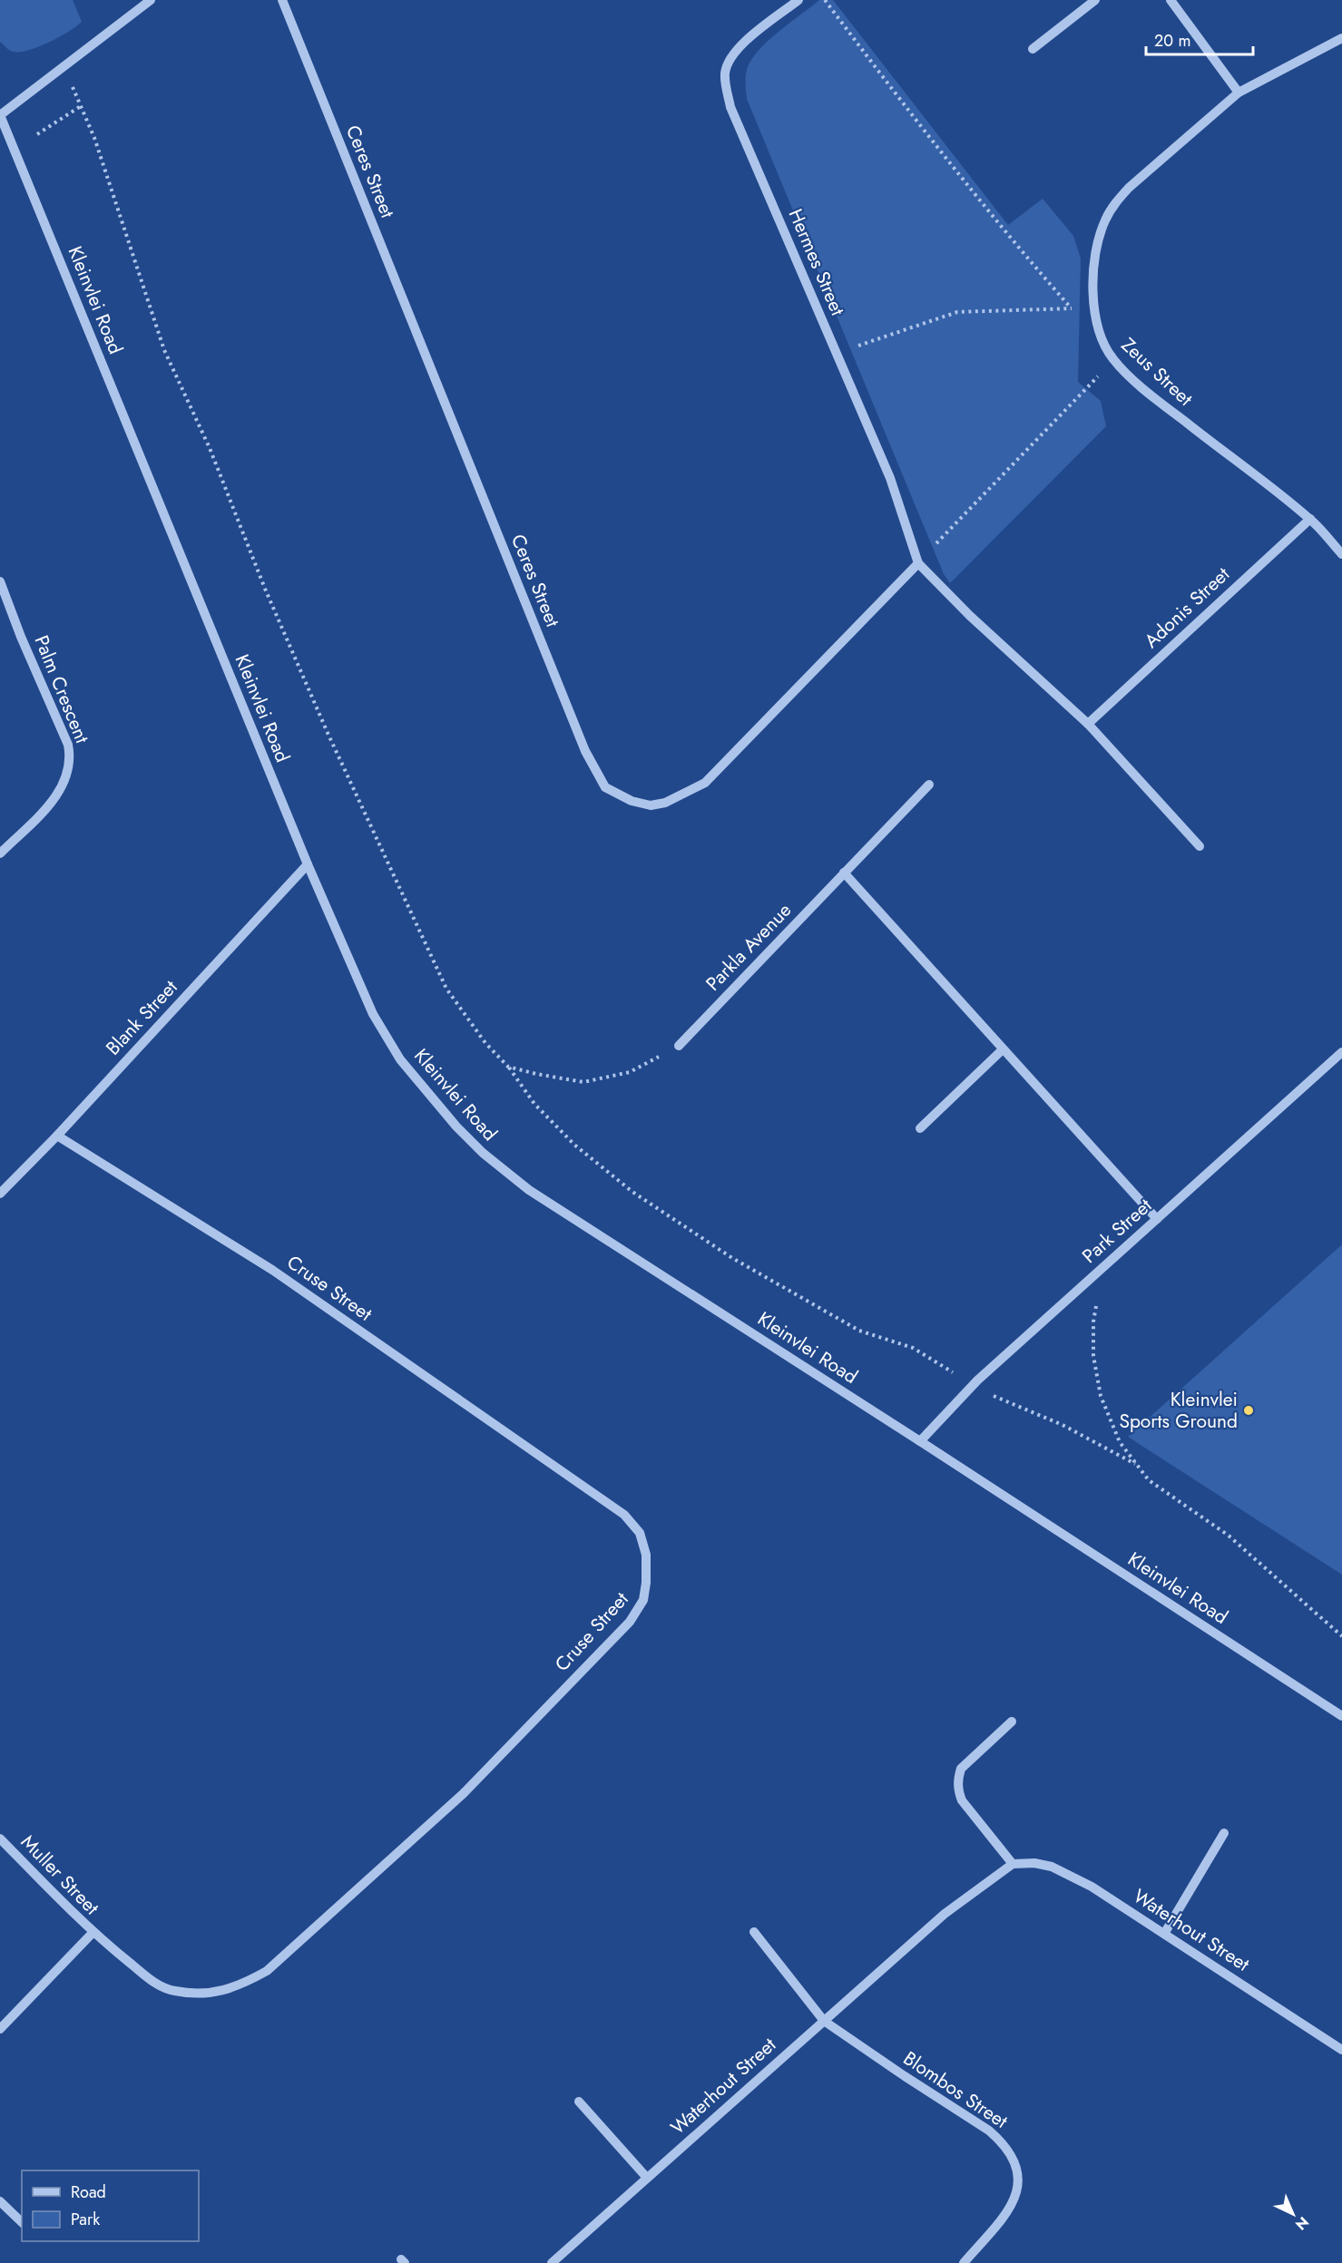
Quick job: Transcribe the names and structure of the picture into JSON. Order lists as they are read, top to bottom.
{
  "streets": {
    "street": [
      "Ceres Street",
      "Hermes Street",
      "Kleinvlei Road",
      "Zeus Street",
      "Adonis Street",
      "Palm Crescent",
      "Parkla Avenue",
      "Blank Street",
      "Park Street",
      "Cruse Street",
      "Muller Street",
      "Waterhout Street",
      "Blombos Street"
    ]
  },
  "crossings": [
    ["Ceres Street", "Hermes Street"],
    ["Kleinvlei Road", "Blank Street"],
    ["Kleinvlei Road", "Park Street"],
    ["Zeus Street", "Adonis Street"],
    ["Blank Street", "Cruse Street"],
    ["Cruse Street", "Muller Street"],
    ["Waterhout Street", "Blombos Street"]
  ],
  "places": ["Kleinvlei Sports Ground"],
  "legend": ["Road", "Park"],
  "scale_bar": "20 m",
  "north": "bottom right"
}
